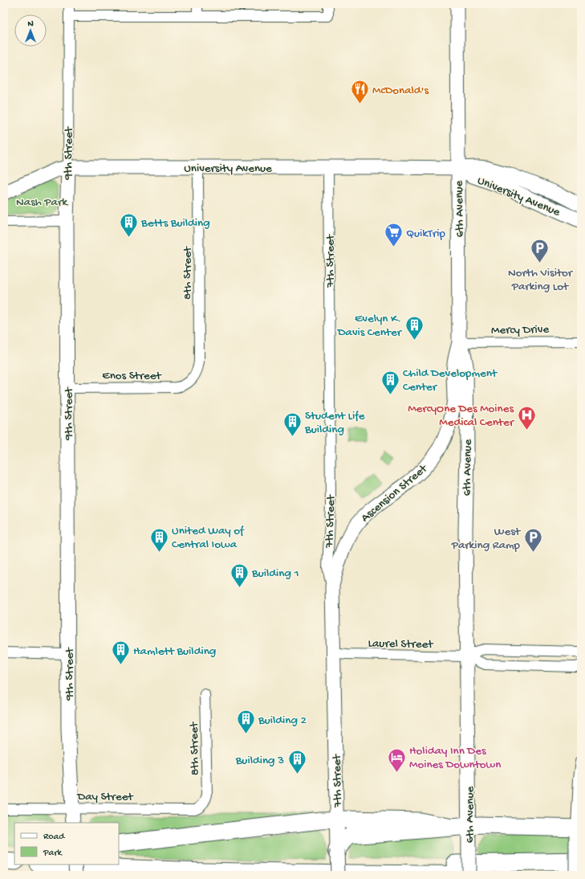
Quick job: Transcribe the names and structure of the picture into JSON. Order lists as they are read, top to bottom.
{
  "streets": {
    "main road": [
      "9th Street",
      "University Avenue",
      "6th Avenue",
      "7th Street",
      "Ascension Street"
    ],
    "street": [
      "8th Street",
      "Mercy Drive",
      "Enos Street",
      "Laurel Street",
      "Day Street"
    ]
  },
  "crossings": [
    ["9th Street", "University Avenue"],
    ["9th Street", "Enos Street"],
    ["9th Street", "Day Street"],
    ["University Avenue", "6th Avenue"],
    ["University Avenue", "7th Street"],
    ["University Avenue", "8th Street"],
    ["6th Avenue", "Mercy Drive"],
    ["6th Avenue", "Ascension Street"],
    ["6th Avenue", "Laurel Street"],
    ["7th Street", "Ascension Street"],
    ["7th Street", "Laurel Street"],
    ["8th Street", "Enos Street"],
    ["8th Street", "Day Street"],
    ["Mercy Drive", "Ascension Street"]
  ],
  "parks": ["Nash Park"],
  "places": {
    "restaurant": ["McDonald's"],
    "building": [
      "Betts Building",
      "Evelyn K. Davis Center",
      "Child Development Center",
      "Student Life Building",
      "United Way of Central Iowa",
      "Building 1",
      "Hamlett Building",
      "Building 2",
      "Building 3"
    ],
    "supermarket": ["QuikTrip"],
    "parking": ["North Visitor Parking Lot", "West Parking Ramp"],
    "hospital": ["MercyOne Des Moines Medical Center"],
    "hotel": ["Holiday Inn Des Moines Downtown"]
  },
  "legend": ["Road", "Park"],
  "north": "top"
}
